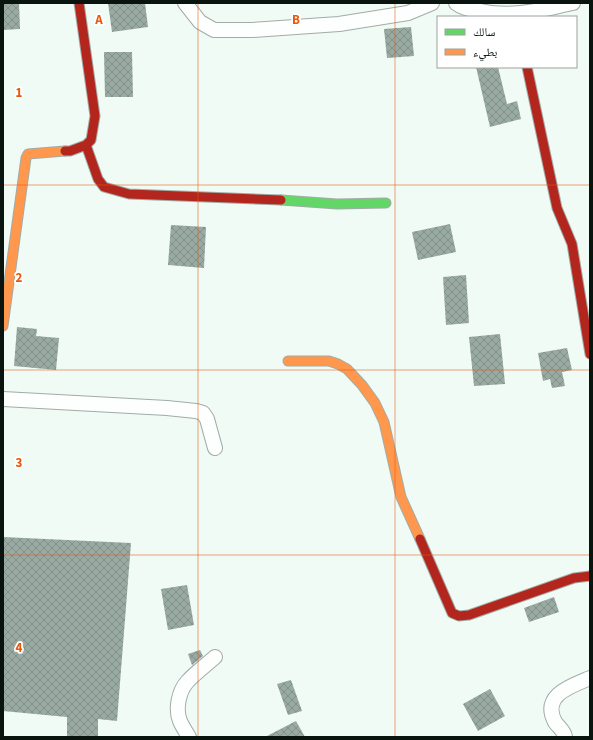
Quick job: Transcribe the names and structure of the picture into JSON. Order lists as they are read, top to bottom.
{
  "legend": ["سالك", "بطيء"],
  "grid": {
    "columns": ["A", "B"],
    "rows": [
      "1",
      "2",
      "3",
      "4"
    ]
  }
}
